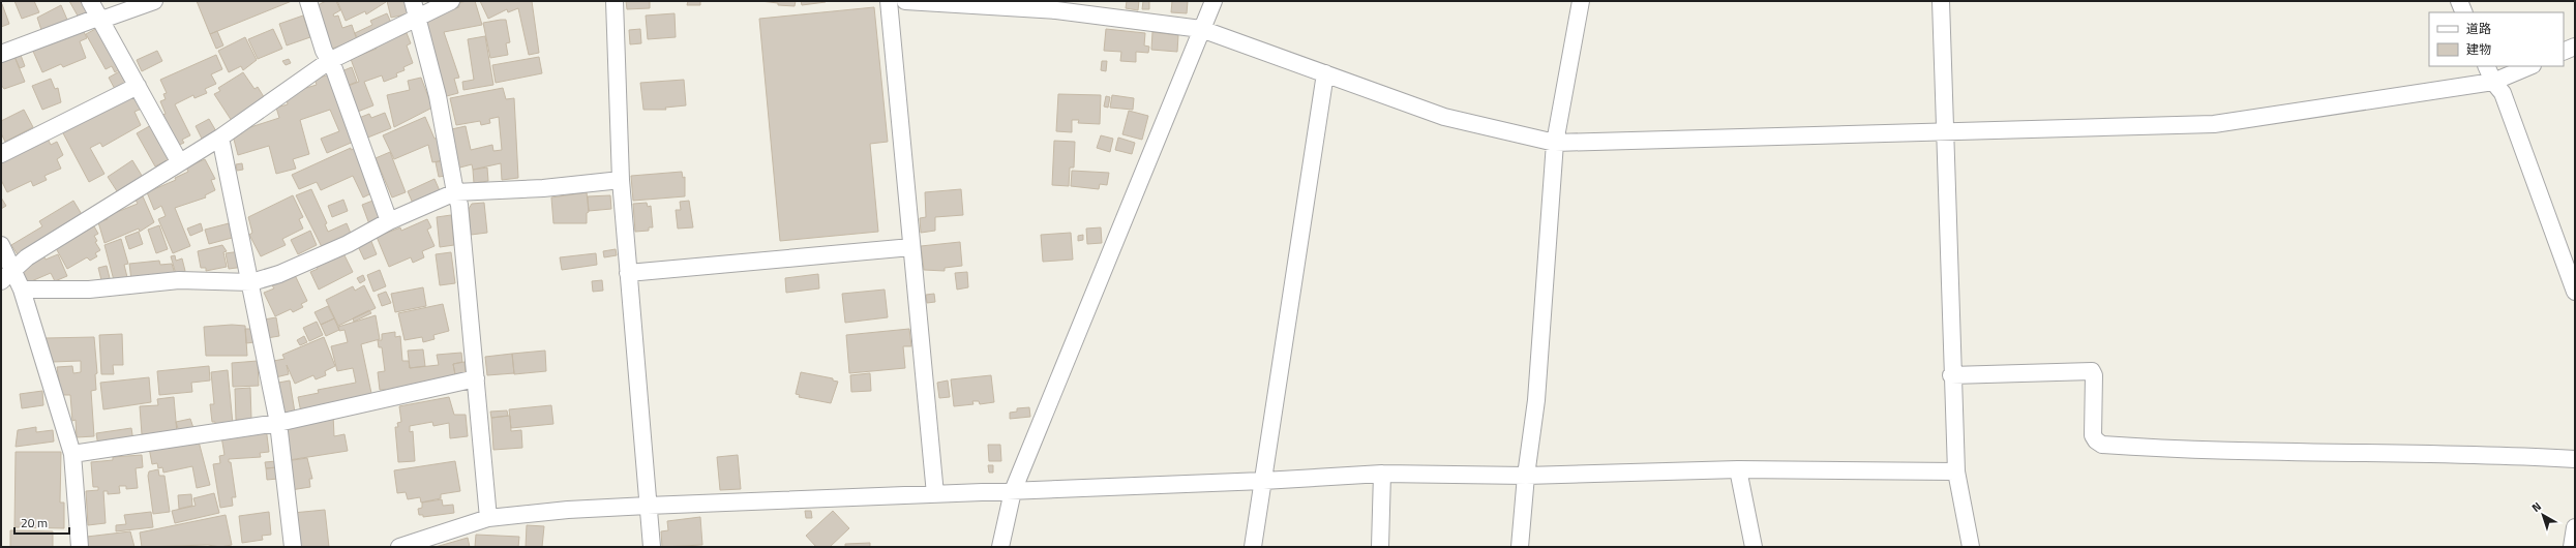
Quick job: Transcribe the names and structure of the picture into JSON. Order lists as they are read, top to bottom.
{
  "legend": ["道路", "建物"],
  "scale_bar": "20 m",
  "north": "top left"
}
